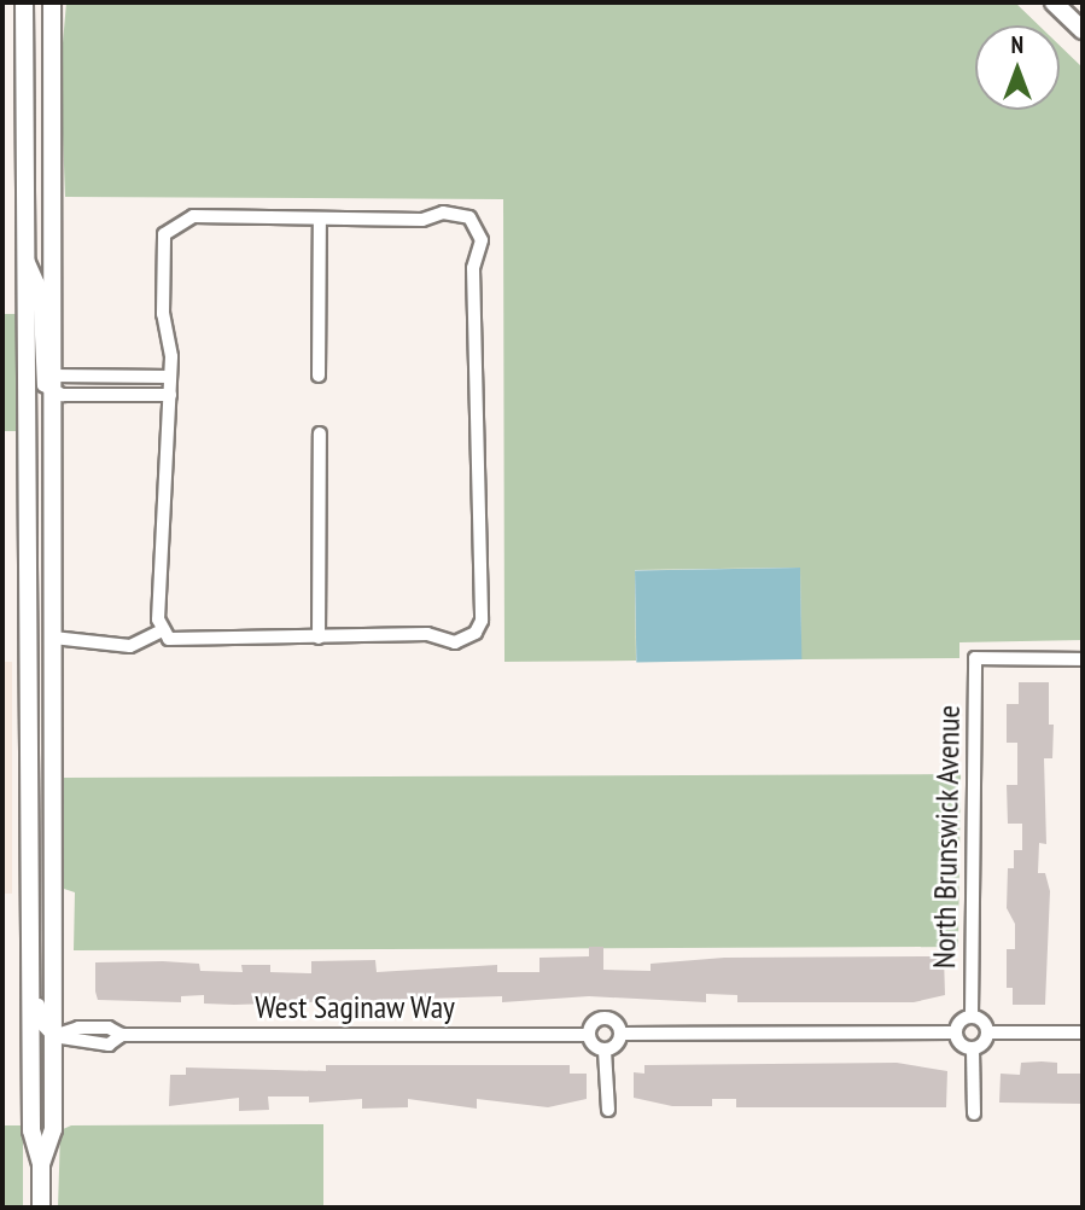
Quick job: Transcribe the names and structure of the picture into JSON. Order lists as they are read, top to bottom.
{
  "streets": {
    "street": ["North Brunswick Avenue", "West Saginaw Way"]
  },
  "north": "top"
}
